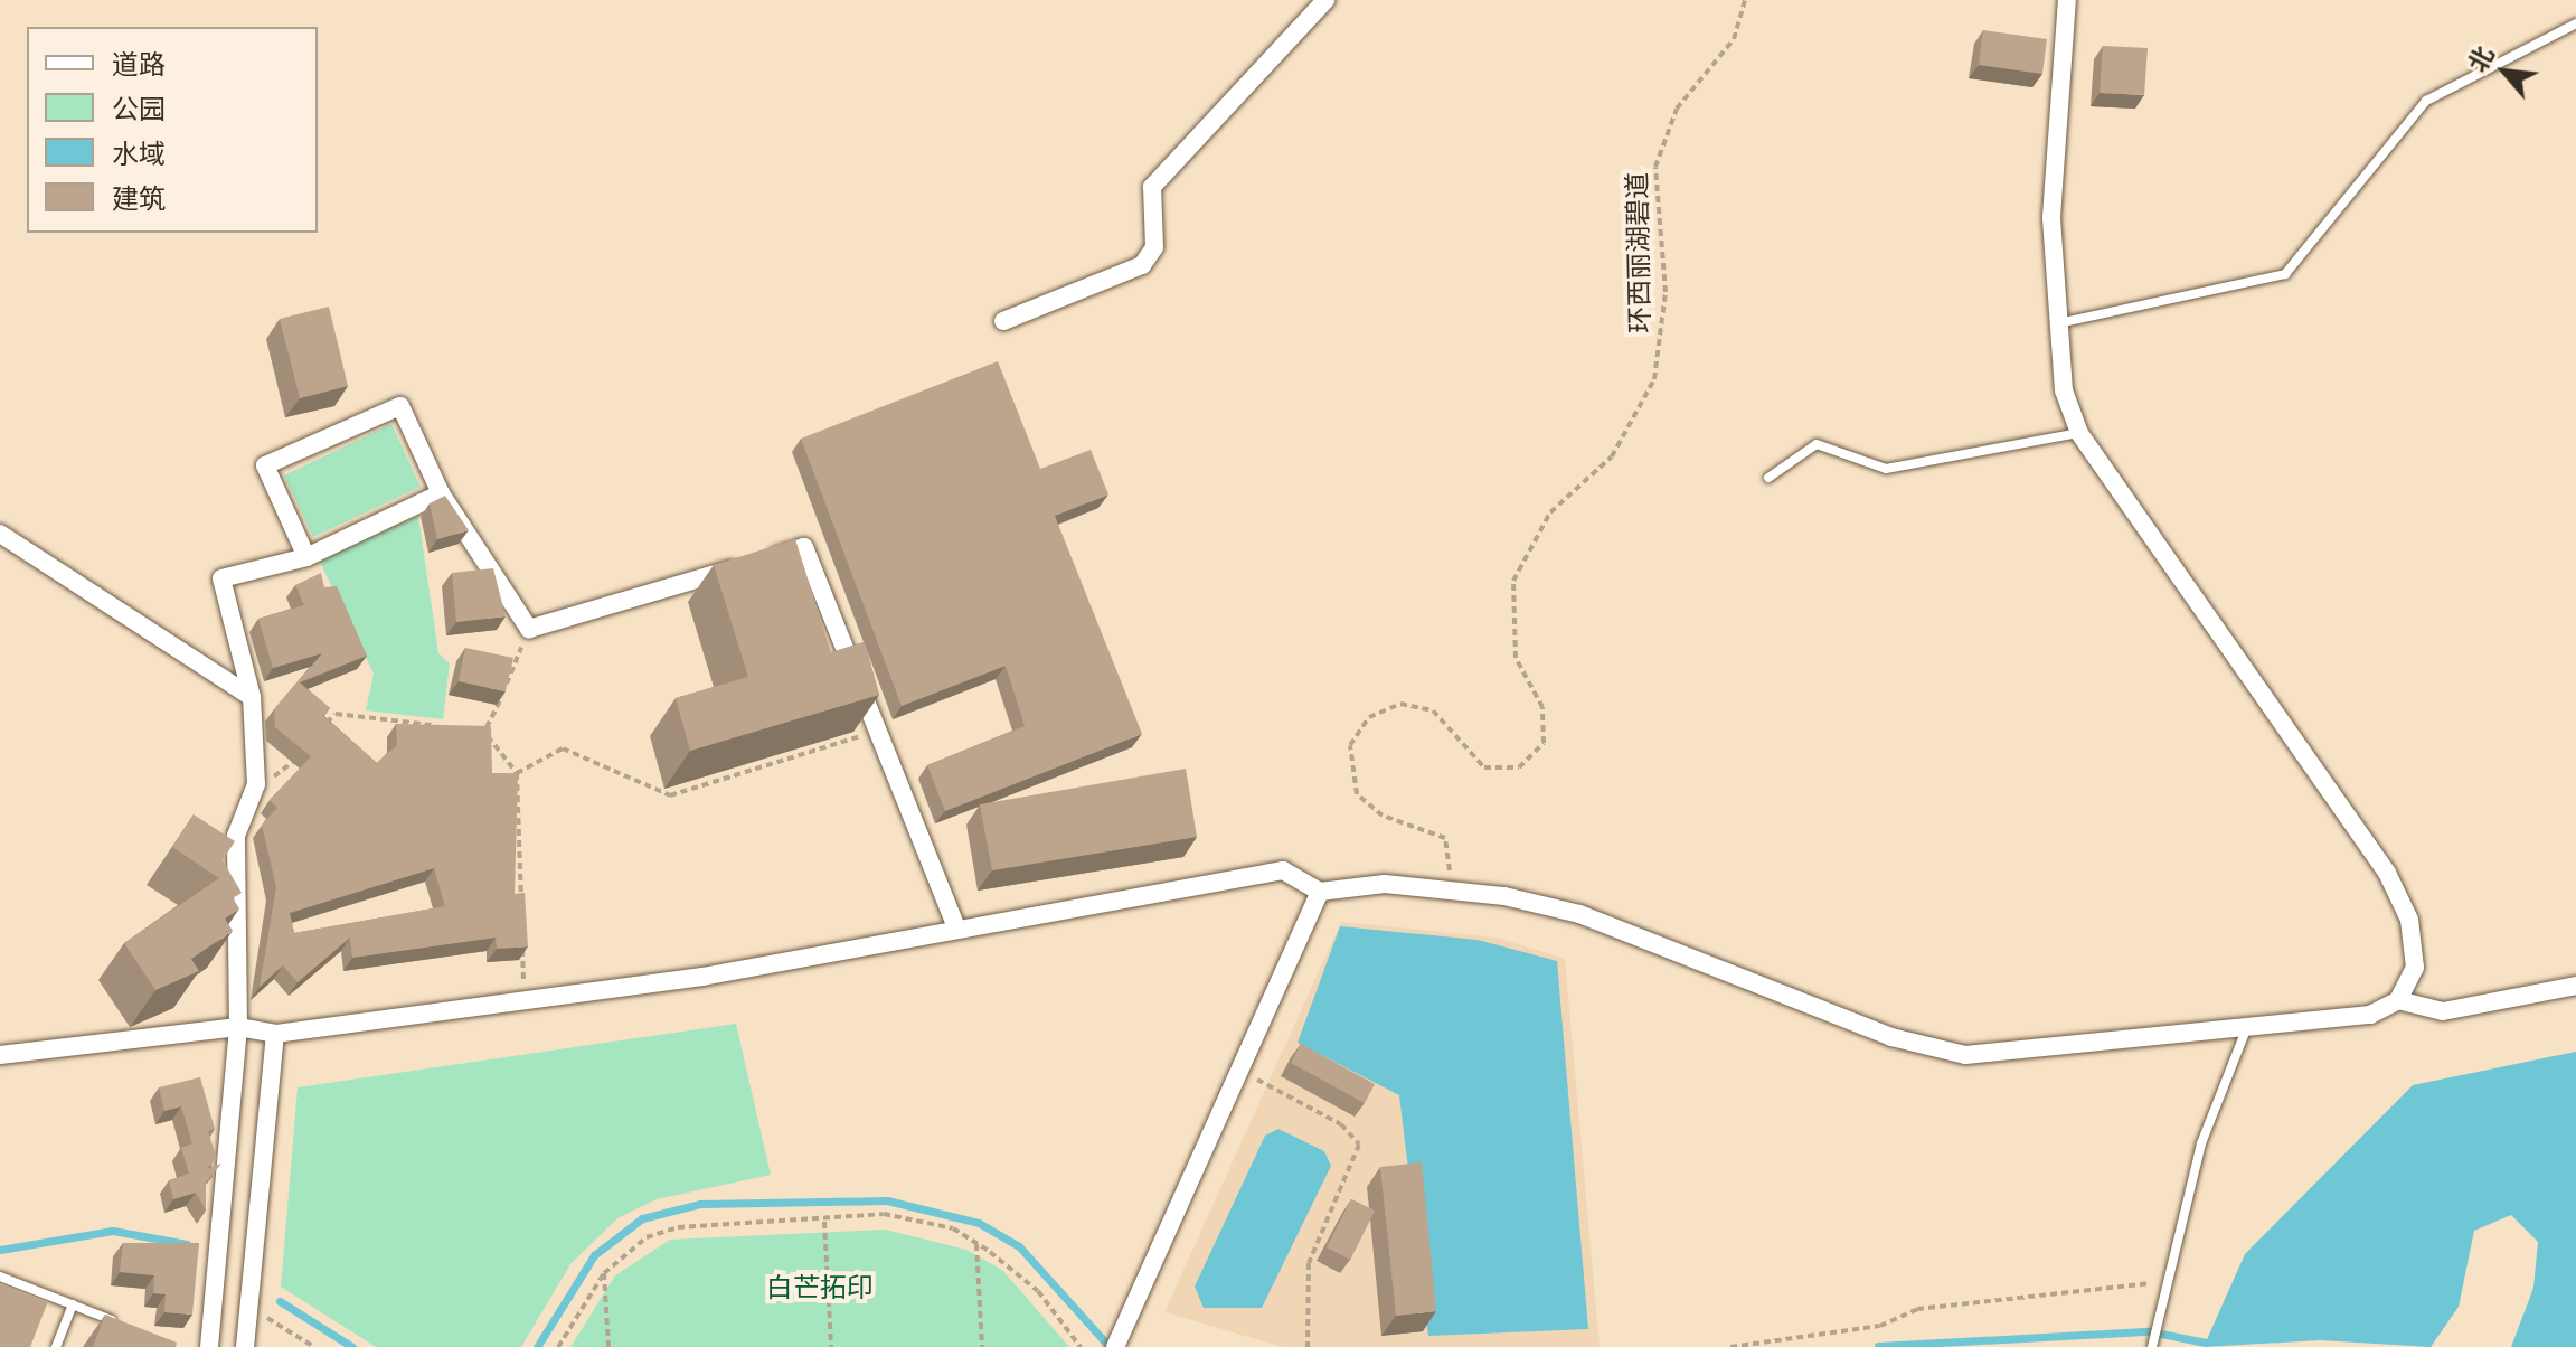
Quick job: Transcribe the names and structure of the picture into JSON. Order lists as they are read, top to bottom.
{
  "streets": {
    "path": ["环西丽湖碧道"]
  },
  "parks": ["白芒拓印"],
  "legend": [
    "道路",
    "公园",
    "水域",
    "建筑"
  ],
  "north": "top left"
}
